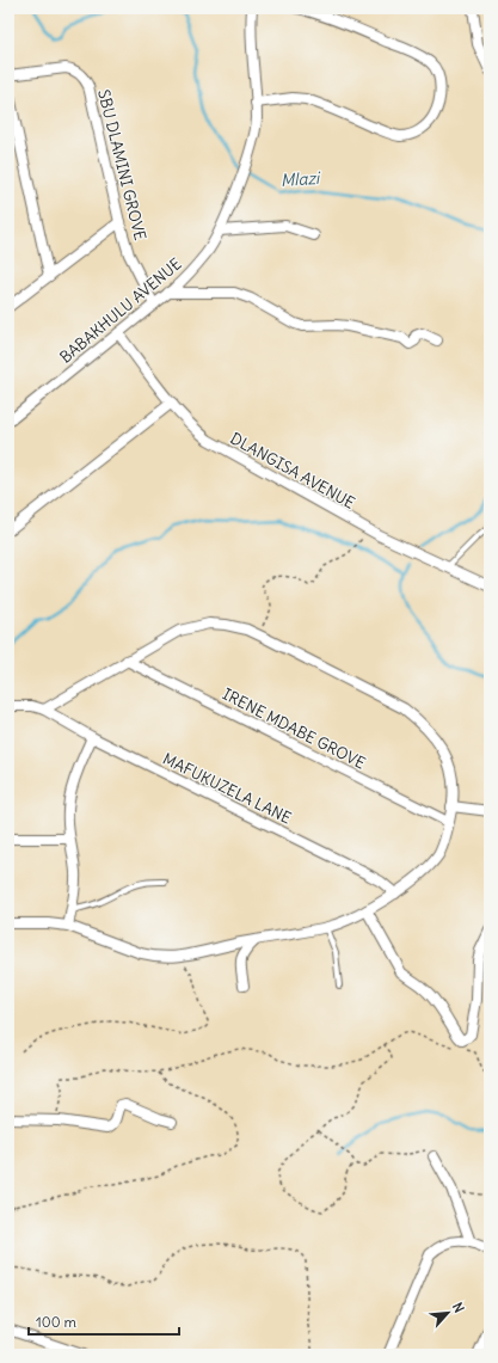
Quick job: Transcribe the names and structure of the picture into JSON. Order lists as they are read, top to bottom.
{
  "streets": {
    "street": [
      "SBU DLAMINI GROVE",
      "BABAKHULU AVENUE",
      "DLANGISA AVENUE",
      "IRENE MDABE GROVE",
      "MAFUKUZELA LANE"
    ]
  },
  "crossings": [
    ["SBU DLAMINI GROVE", "BABAKHULU AVENUE"],
    ["BABAKHULU AVENUE", "DLANGISA AVENUE"]
  ],
  "water": ["Mlazi"],
  "scale_bar": "100 m",
  "north": "top right"
}
